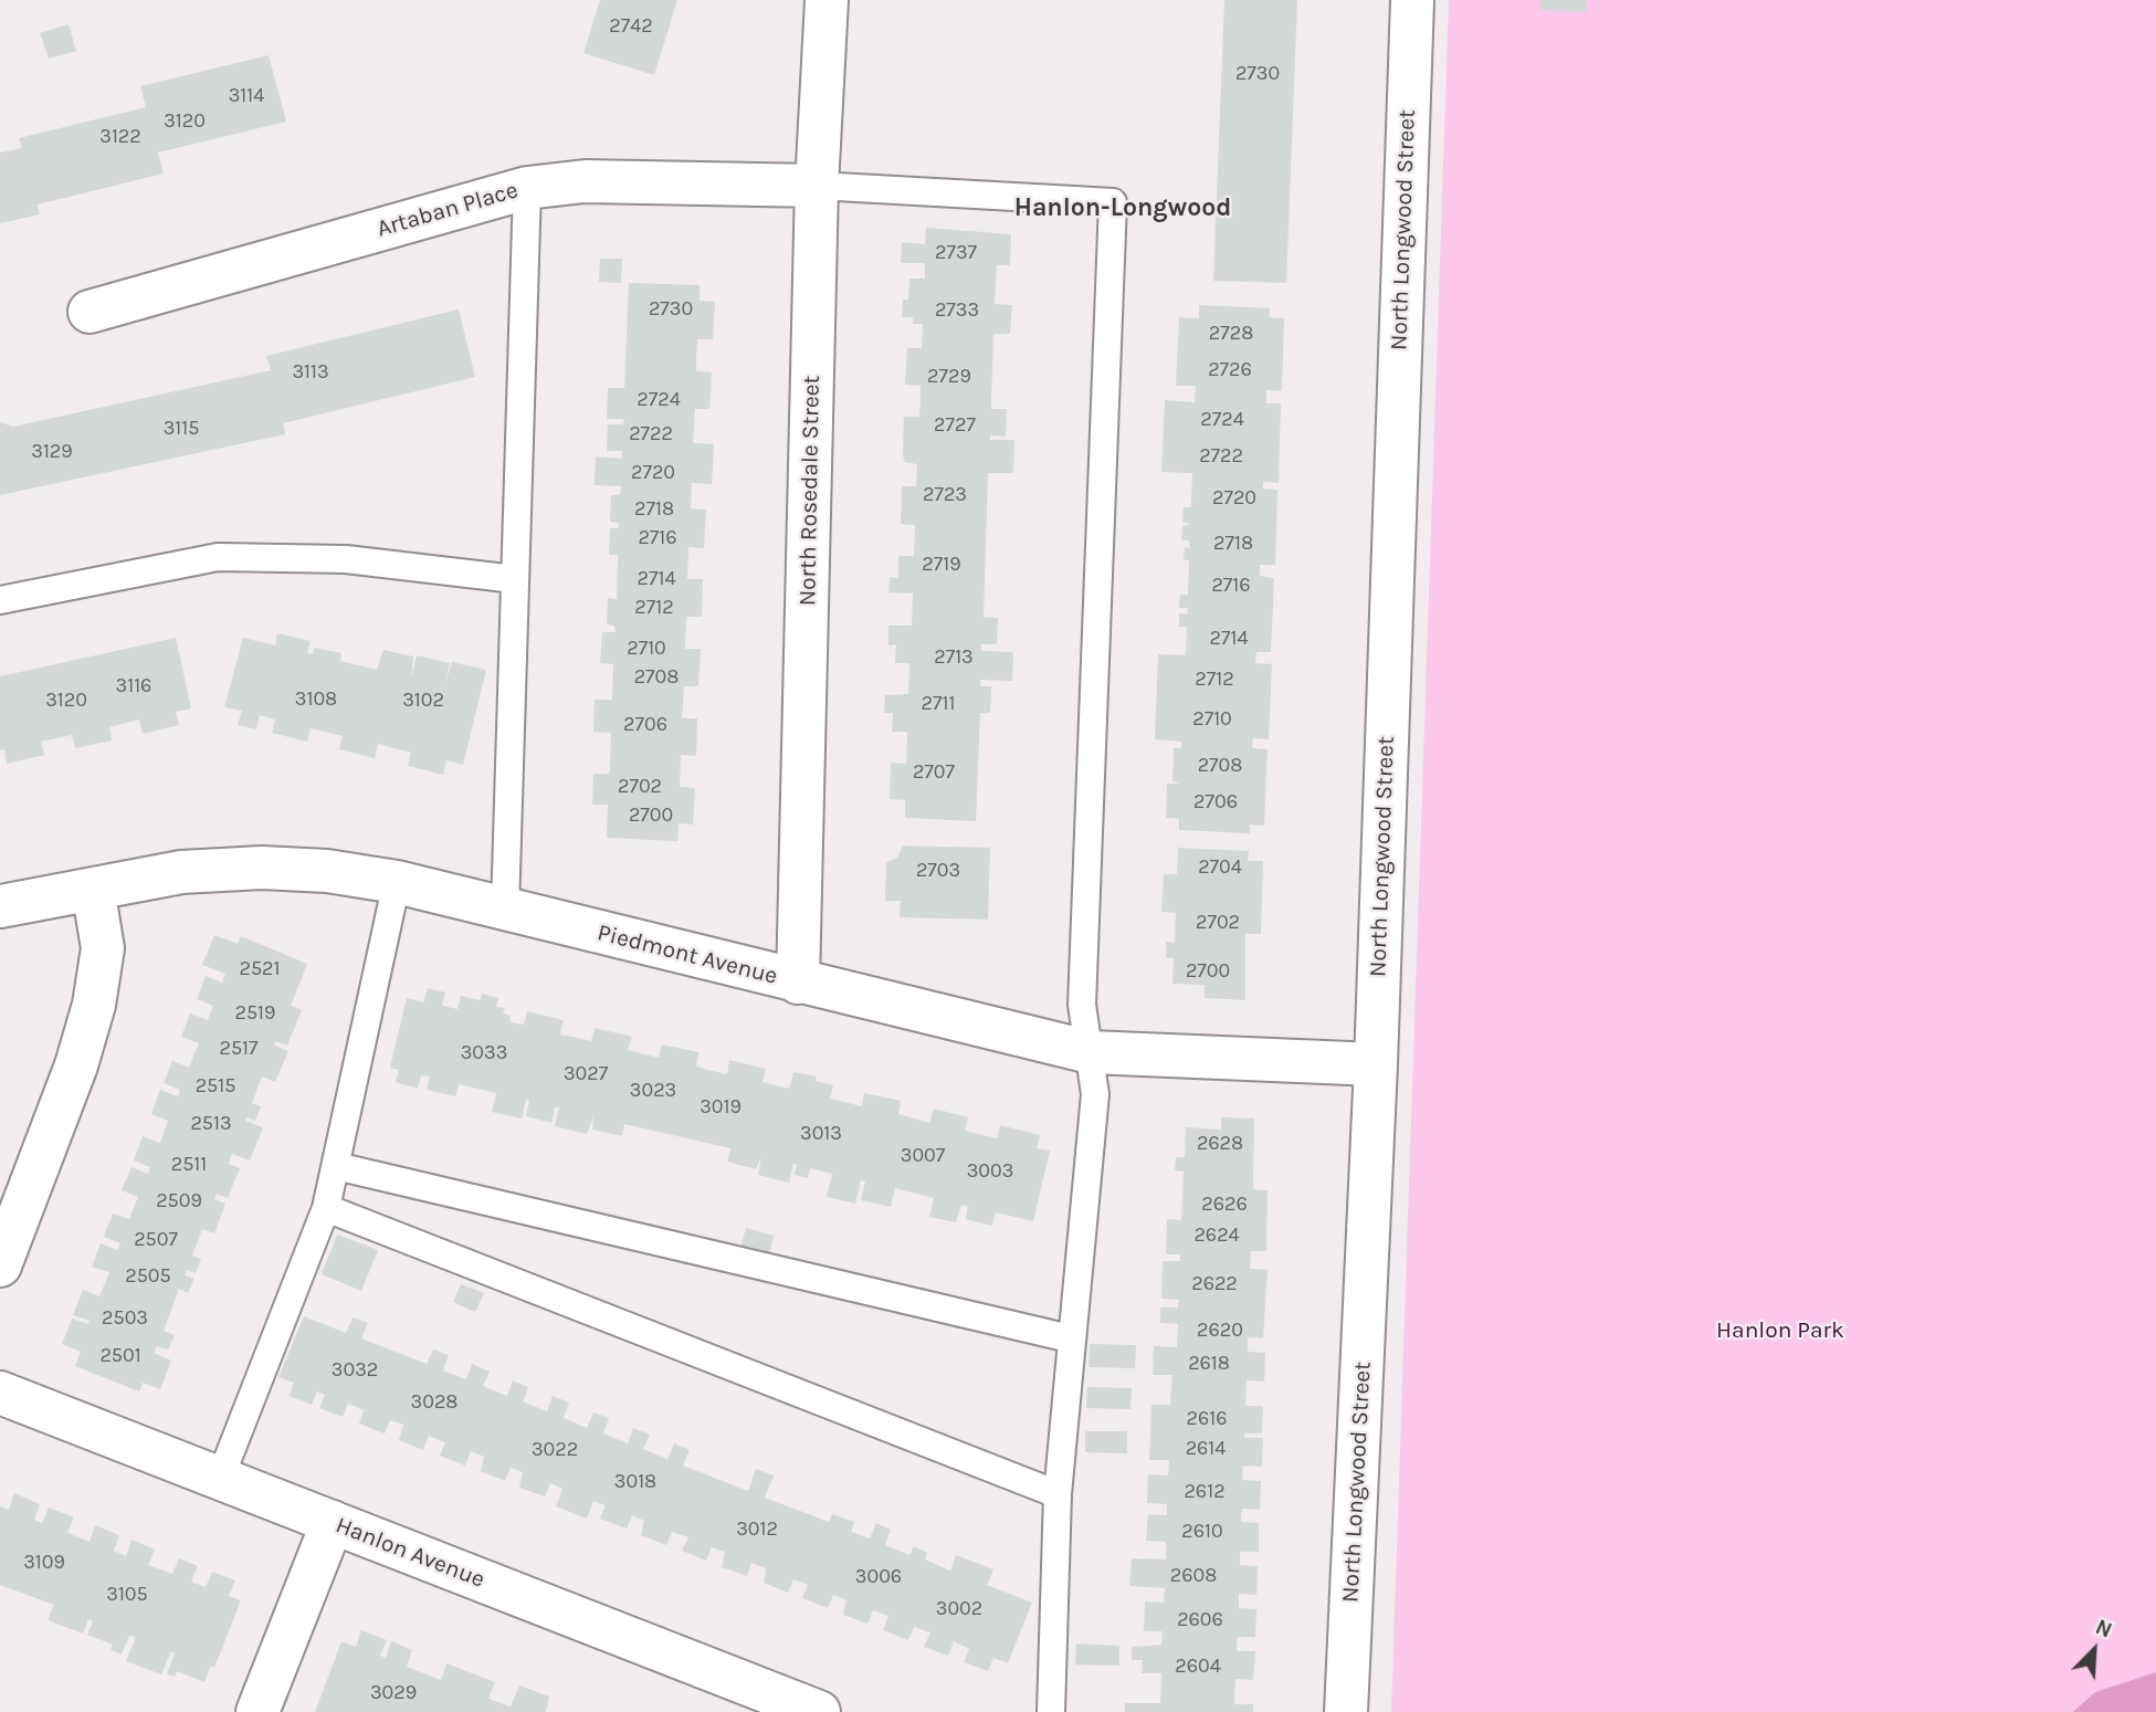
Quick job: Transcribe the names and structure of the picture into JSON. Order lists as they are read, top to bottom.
{
  "streets": {
    "street": [
      "Artaban Place",
      "North Longwood Street",
      "North Rosedale Street",
      "Piedmont Avenue",
      "Hanlon Avenue"
    ]
  },
  "crossings": [
    ["Artaban Place", "North Rosedale Street"],
    ["North Longwood Street", "Piedmont Avenue"],
    ["North Rosedale Street", "Piedmont Avenue"]
  ],
  "districts": ["Hanlon-Longwood"],
  "parks": ["Hanlon Park"],
  "house_numbers": [
    "2742",
    "2730",
    "3114",
    "3120",
    "3122",
    "2737",
    "2730",
    "2733",
    "2728",
    "2726",
    "3113",
    "2729",
    "2724",
    "2724",
    "2727",
    "3115",
    "2722",
    "3129",
    "2722",
    "2720",
    "2723",
    "2720",
    "2718",
    "2716",
    "2718",
    "2719",
    "2714",
    "2716",
    "2712",
    "2714",
    "2710",
    "2713",
    "2708",
    "2712",
    "3116",
    "3108",
    "3120",
    "3102",
    "2711",
    "2710",
    "2706",
    "2708",
    "2707",
    "2702",
    "2706",
    "2700",
    "2704",
    "2703",
    "2702",
    "2521",
    "2700",
    "2519",
    "2517",
    "3033",
    "3027",
    "2515",
    "3023",
    "3019",
    "2513",
    "3013",
    "2628",
    "3007",
    "2511",
    "3003",
    "2509",
    "2626",
    "2624",
    "2507",
    "2505",
    "2622",
    "2503",
    "2620",
    "2501",
    "2618",
    "3032",
    "3028",
    "2616",
    "2614",
    "3022",
    "3018",
    "2612",
    "3012",
    "2610",
    "3109",
    "2608",
    "3006",
    "3105",
    "3002",
    "2606",
    "2604",
    "3029"
  ],
  "north": "top right"
}
